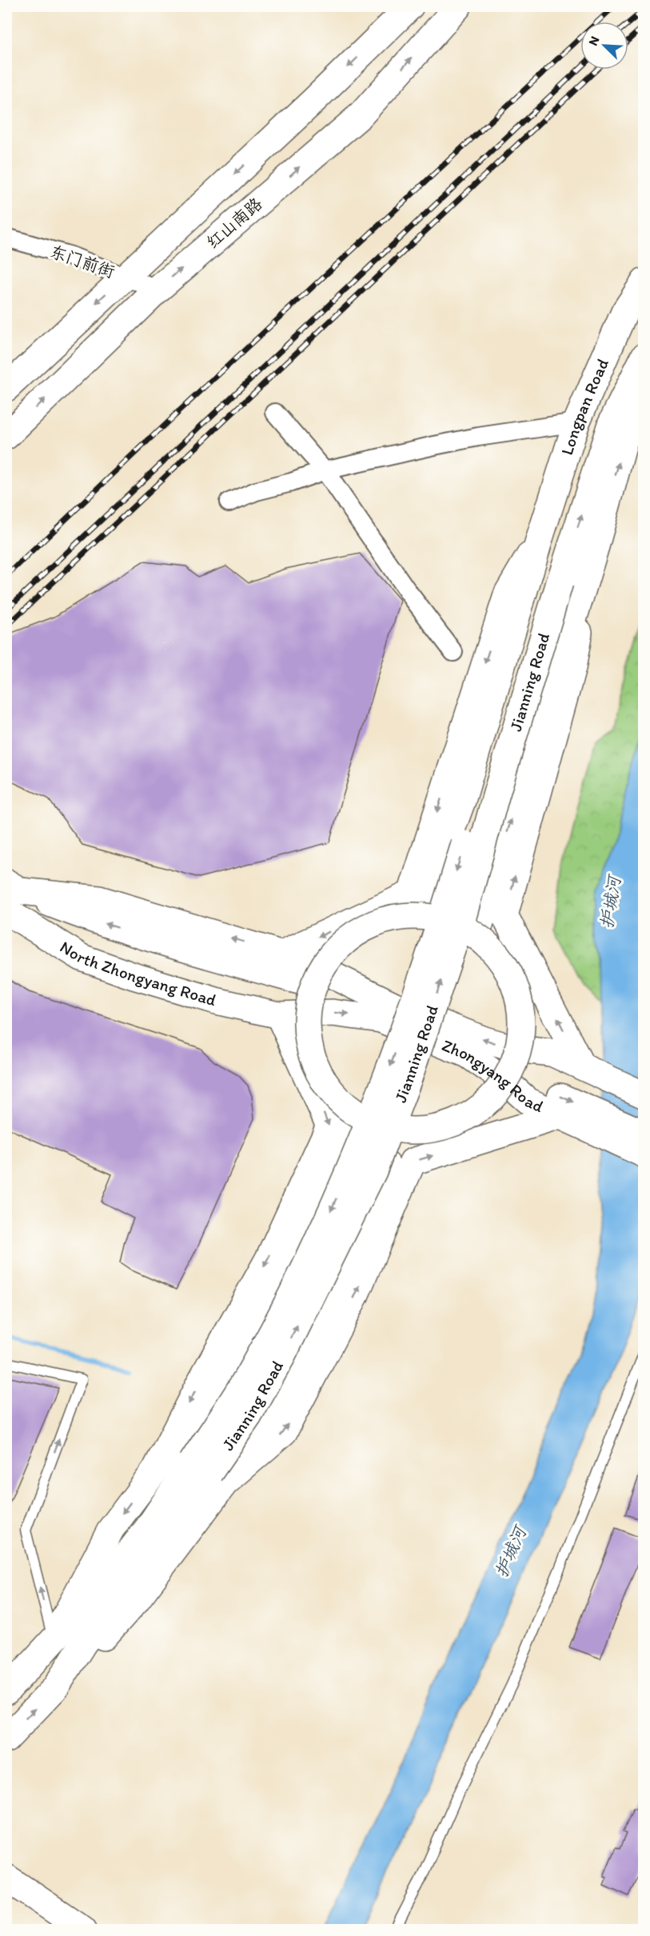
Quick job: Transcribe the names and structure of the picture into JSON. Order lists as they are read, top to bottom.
{
  "streets": {
    "main road": [
      "红山南路",
      "Longpan Road",
      "Jianning Road",
      "North Zhongyang Road",
      "Zhongyang Road"
    ],
    "street": ["东门前街"]
  },
  "crossings": [
    ["红山南路", "东门前街"],
    ["Longpan Road", "Jianning Road"],
    ["North Zhongyang Road", "Zhongyang Road"]
  ],
  "water": ["护城河"],
  "north": "top left"
}
